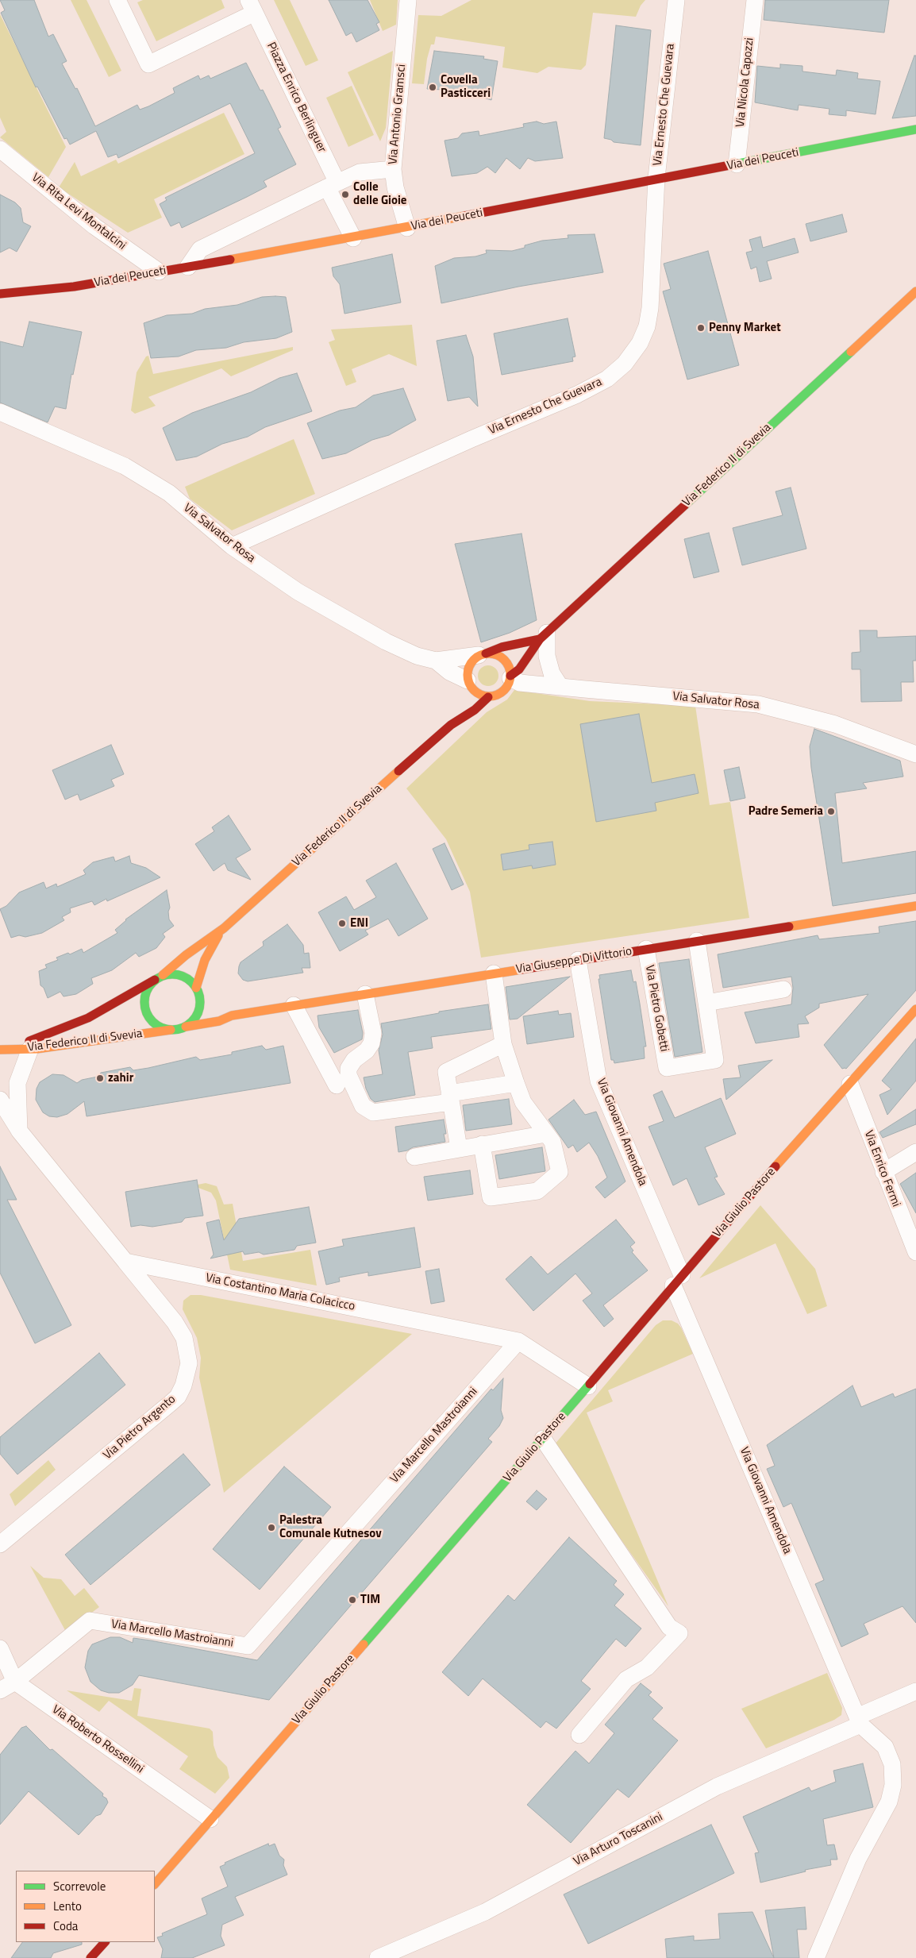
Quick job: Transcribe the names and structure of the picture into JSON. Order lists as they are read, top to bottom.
{
  "streets": {
    "main road": [
      "Via dei Peuceti",
      "Via Federico II di Svevia",
      "Via Giuseppe Di Vittorio",
      "Via Giulio Pastore"
    ],
    "street": [
      "Via Nicola Capozzi",
      "Piazza Enrico Berlinguer",
      "Via Ernesto Che Guevara",
      "Via Antonio Gramsci",
      "Via Rita Levi Montalcini",
      "Via Salvator Rosa",
      "Via Pietro Gobetti",
      "Via Giovanni Amendola",
      "Via Enrico Fermi",
      "Via Costantino Maria Colacicco",
      "Via Pietro Argento",
      "Via Marcello Mastroianni",
      "Via Roberto Rossellini",
      "Via Arturo Toscanini"
    ]
  },
  "crossings": [
    ["Via Nicola Capozzi", "Via dei Peuceti"],
    ["Piazza Enrico Berlinguer", "Via dei Peuceti"],
    ["Via Ernesto Che Guevara", "Via dei Peuceti"],
    ["Via Ernesto Che Guevara", "Via Salvator Rosa"],
    ["Via Antonio Gramsci", "Via dei Peuceti"],
    ["Via dei Peuceti", "Via Rita Levi Montalcini"],
    ["Via Federico II di Svevia", "Via Salvator Rosa"],
    ["Via Federico II di Svevia", "Via Giuseppe Di Vittorio"],
    ["Via Giuseppe Di Vittorio", "Via Pietro Gobetti"],
    ["Via Giuseppe Di Vittorio", "Via Giovanni Amendola"],
    ["Via Giovanni Amendola", "Via Giulio Pastore"],
    ["Via Giovanni Amendola", "Via Arturo Toscanini"],
    ["Via Enrico Fermi", "Via Giulio Pastore"],
    ["Via Giulio Pastore", "Via Costantino Maria Colacicco"],
    ["Via Giulio Pastore", "Via Roberto Rossellini"],
    ["Via Costantino Maria Colacicco", "Via Pietro Argento"],
    ["Via Costantino Maria Colacicco", "Via Marcello Mastroianni"],
    ["Via Marcello Mastroianni", "Via Roberto Rossellini"]
  ],
  "places": [
    "Covella Pasticceri",
    "Colle delle Gioie",
    "Penny Market",
    "Padre Semeria",
    "ENI",
    "zahir",
    "Palestra Comunale Kutnesov",
    "TIM"
  ],
  "legend": ["Scorrevole", "Lento", "Coda"]
}
